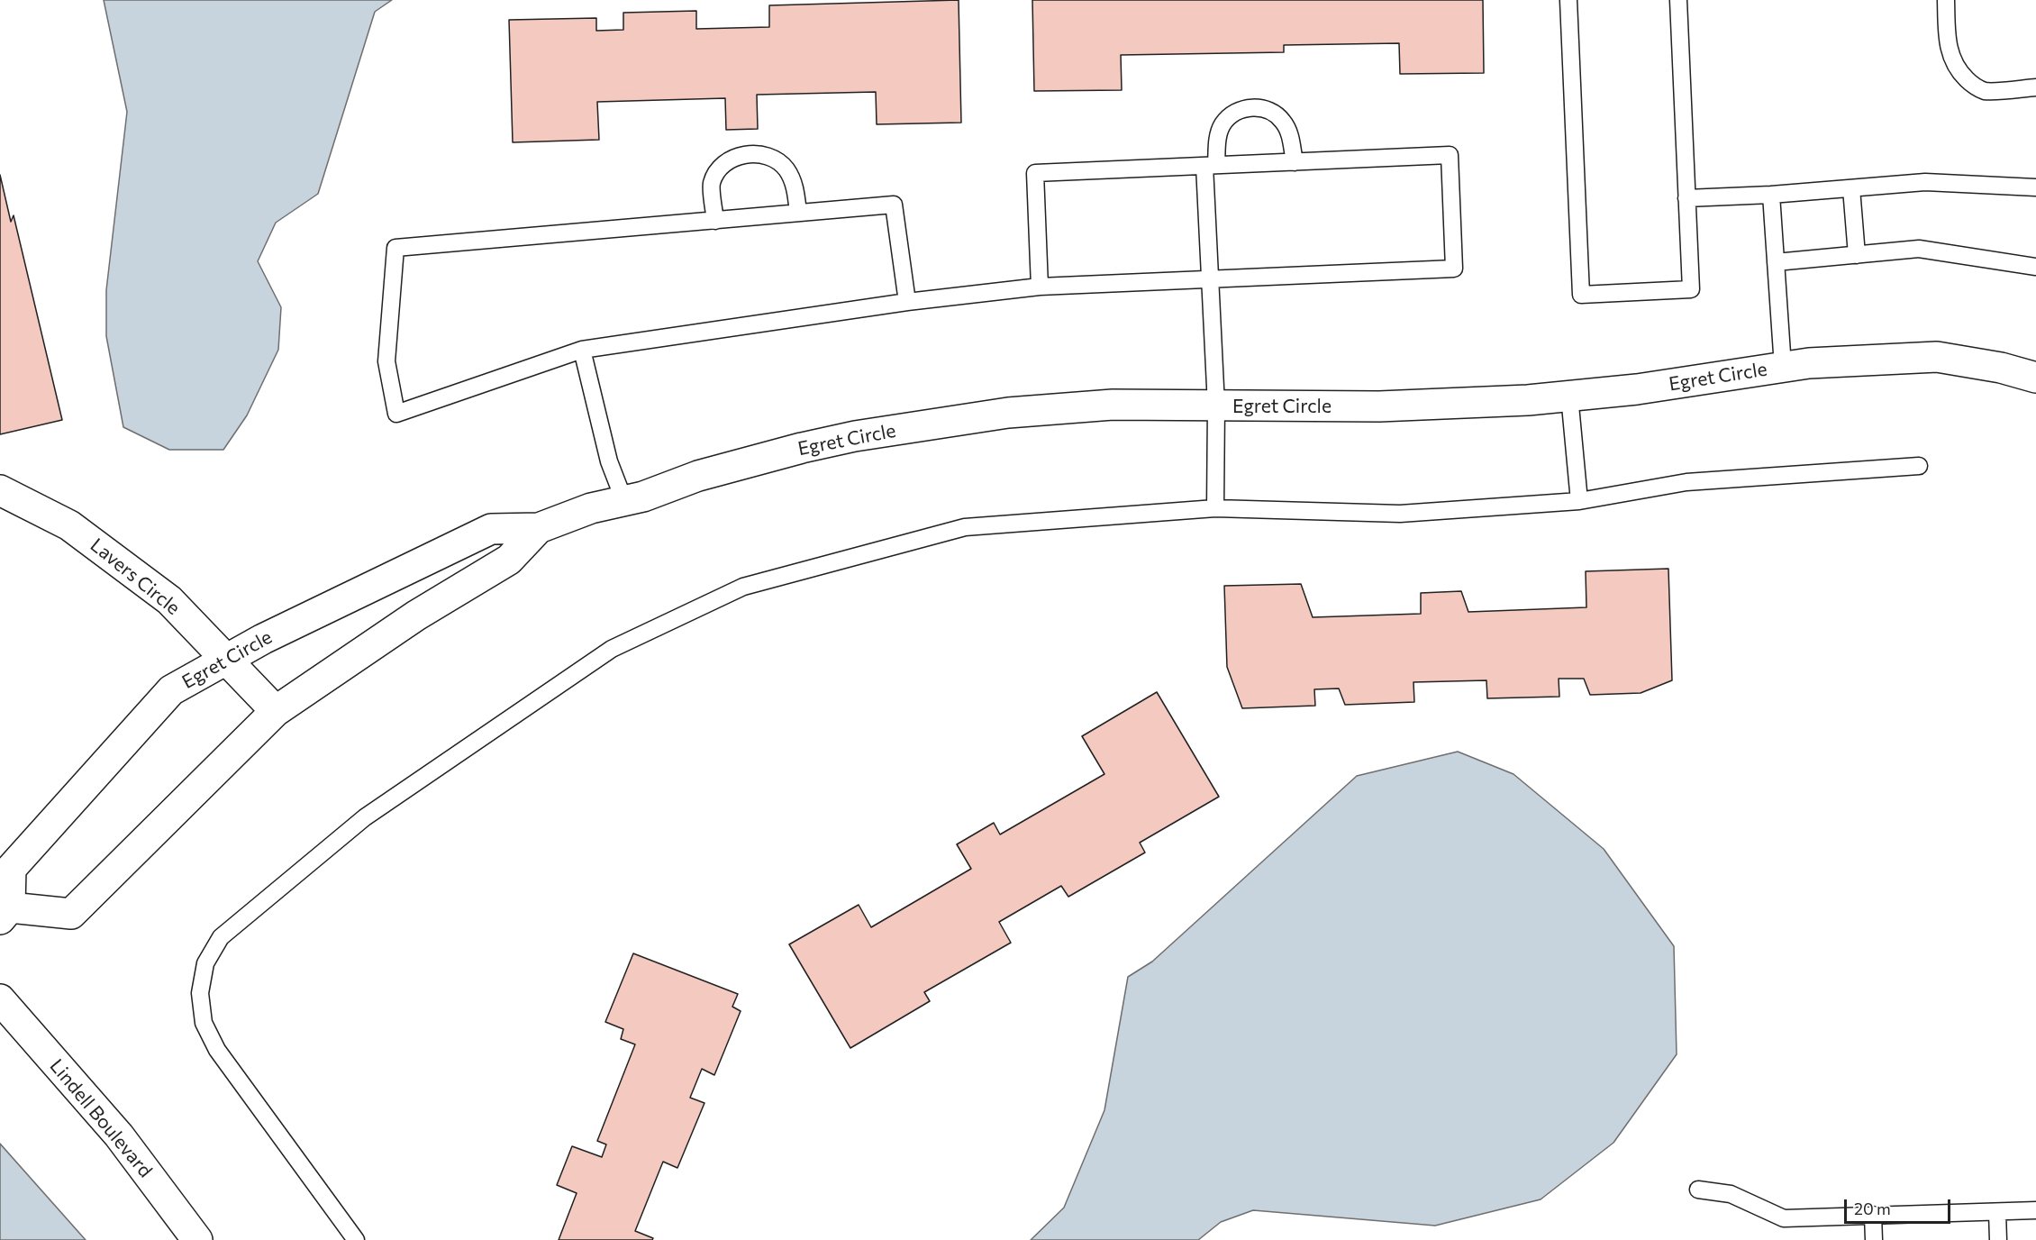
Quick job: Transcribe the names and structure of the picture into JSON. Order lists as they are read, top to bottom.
{
  "streets": {
    "street": ["Egret Circle", "Lavers Circle", "Lindell Boulevard"]
  },
  "crossings": [
    ["Egret Circle", "Lavers Circle"]
  ],
  "scale_bar": "20 m"
}
